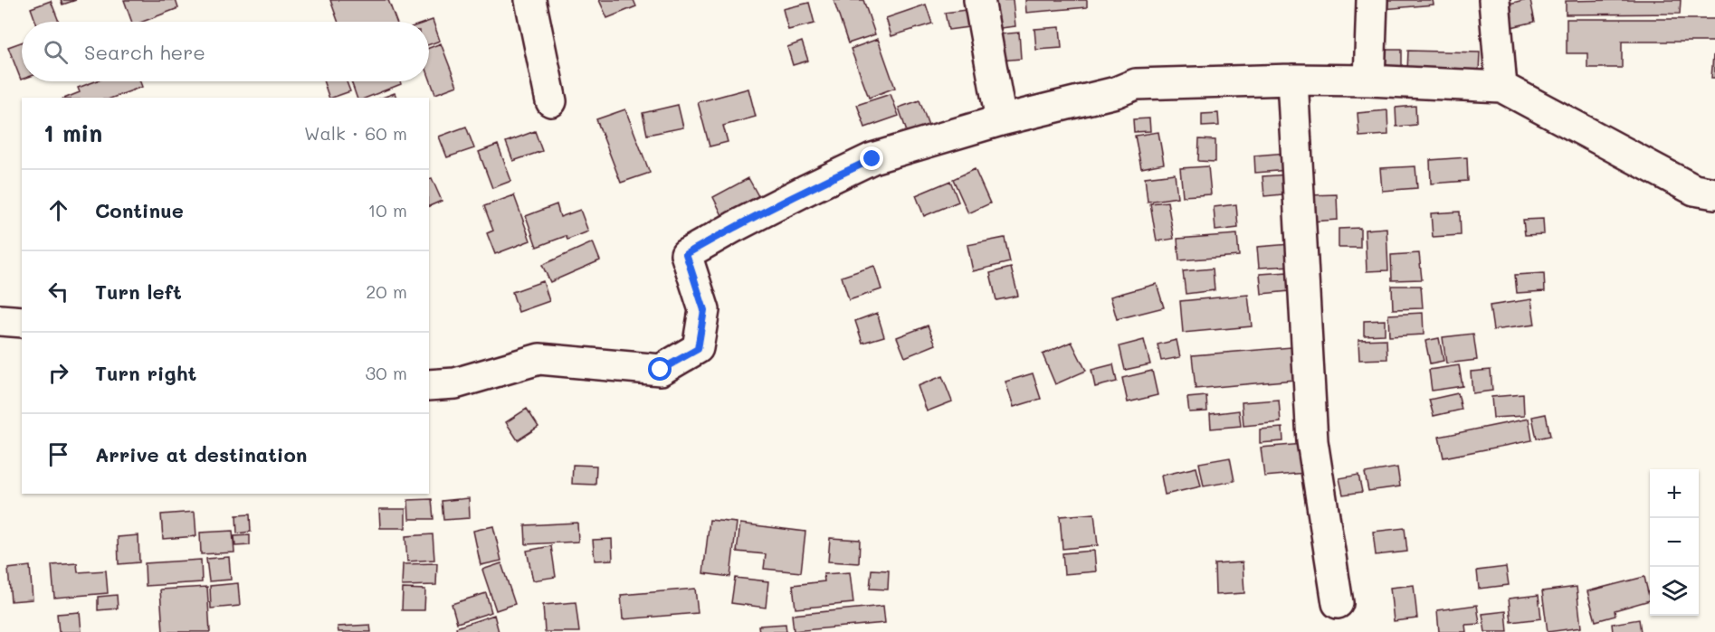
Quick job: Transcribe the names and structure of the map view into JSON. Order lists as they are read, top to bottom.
{
  "page": {
    "search": "Search here",
    "heading": ["1 min", "Walk · 60 m"],
    "list": [
      ["Continue", "10 m"],
      ["Turn left", "20 m"],
      ["Turn right", "30 m"],
      "Arrive at destination"
    ],
    "map_buttons": ["+", "−"]
  }
}
